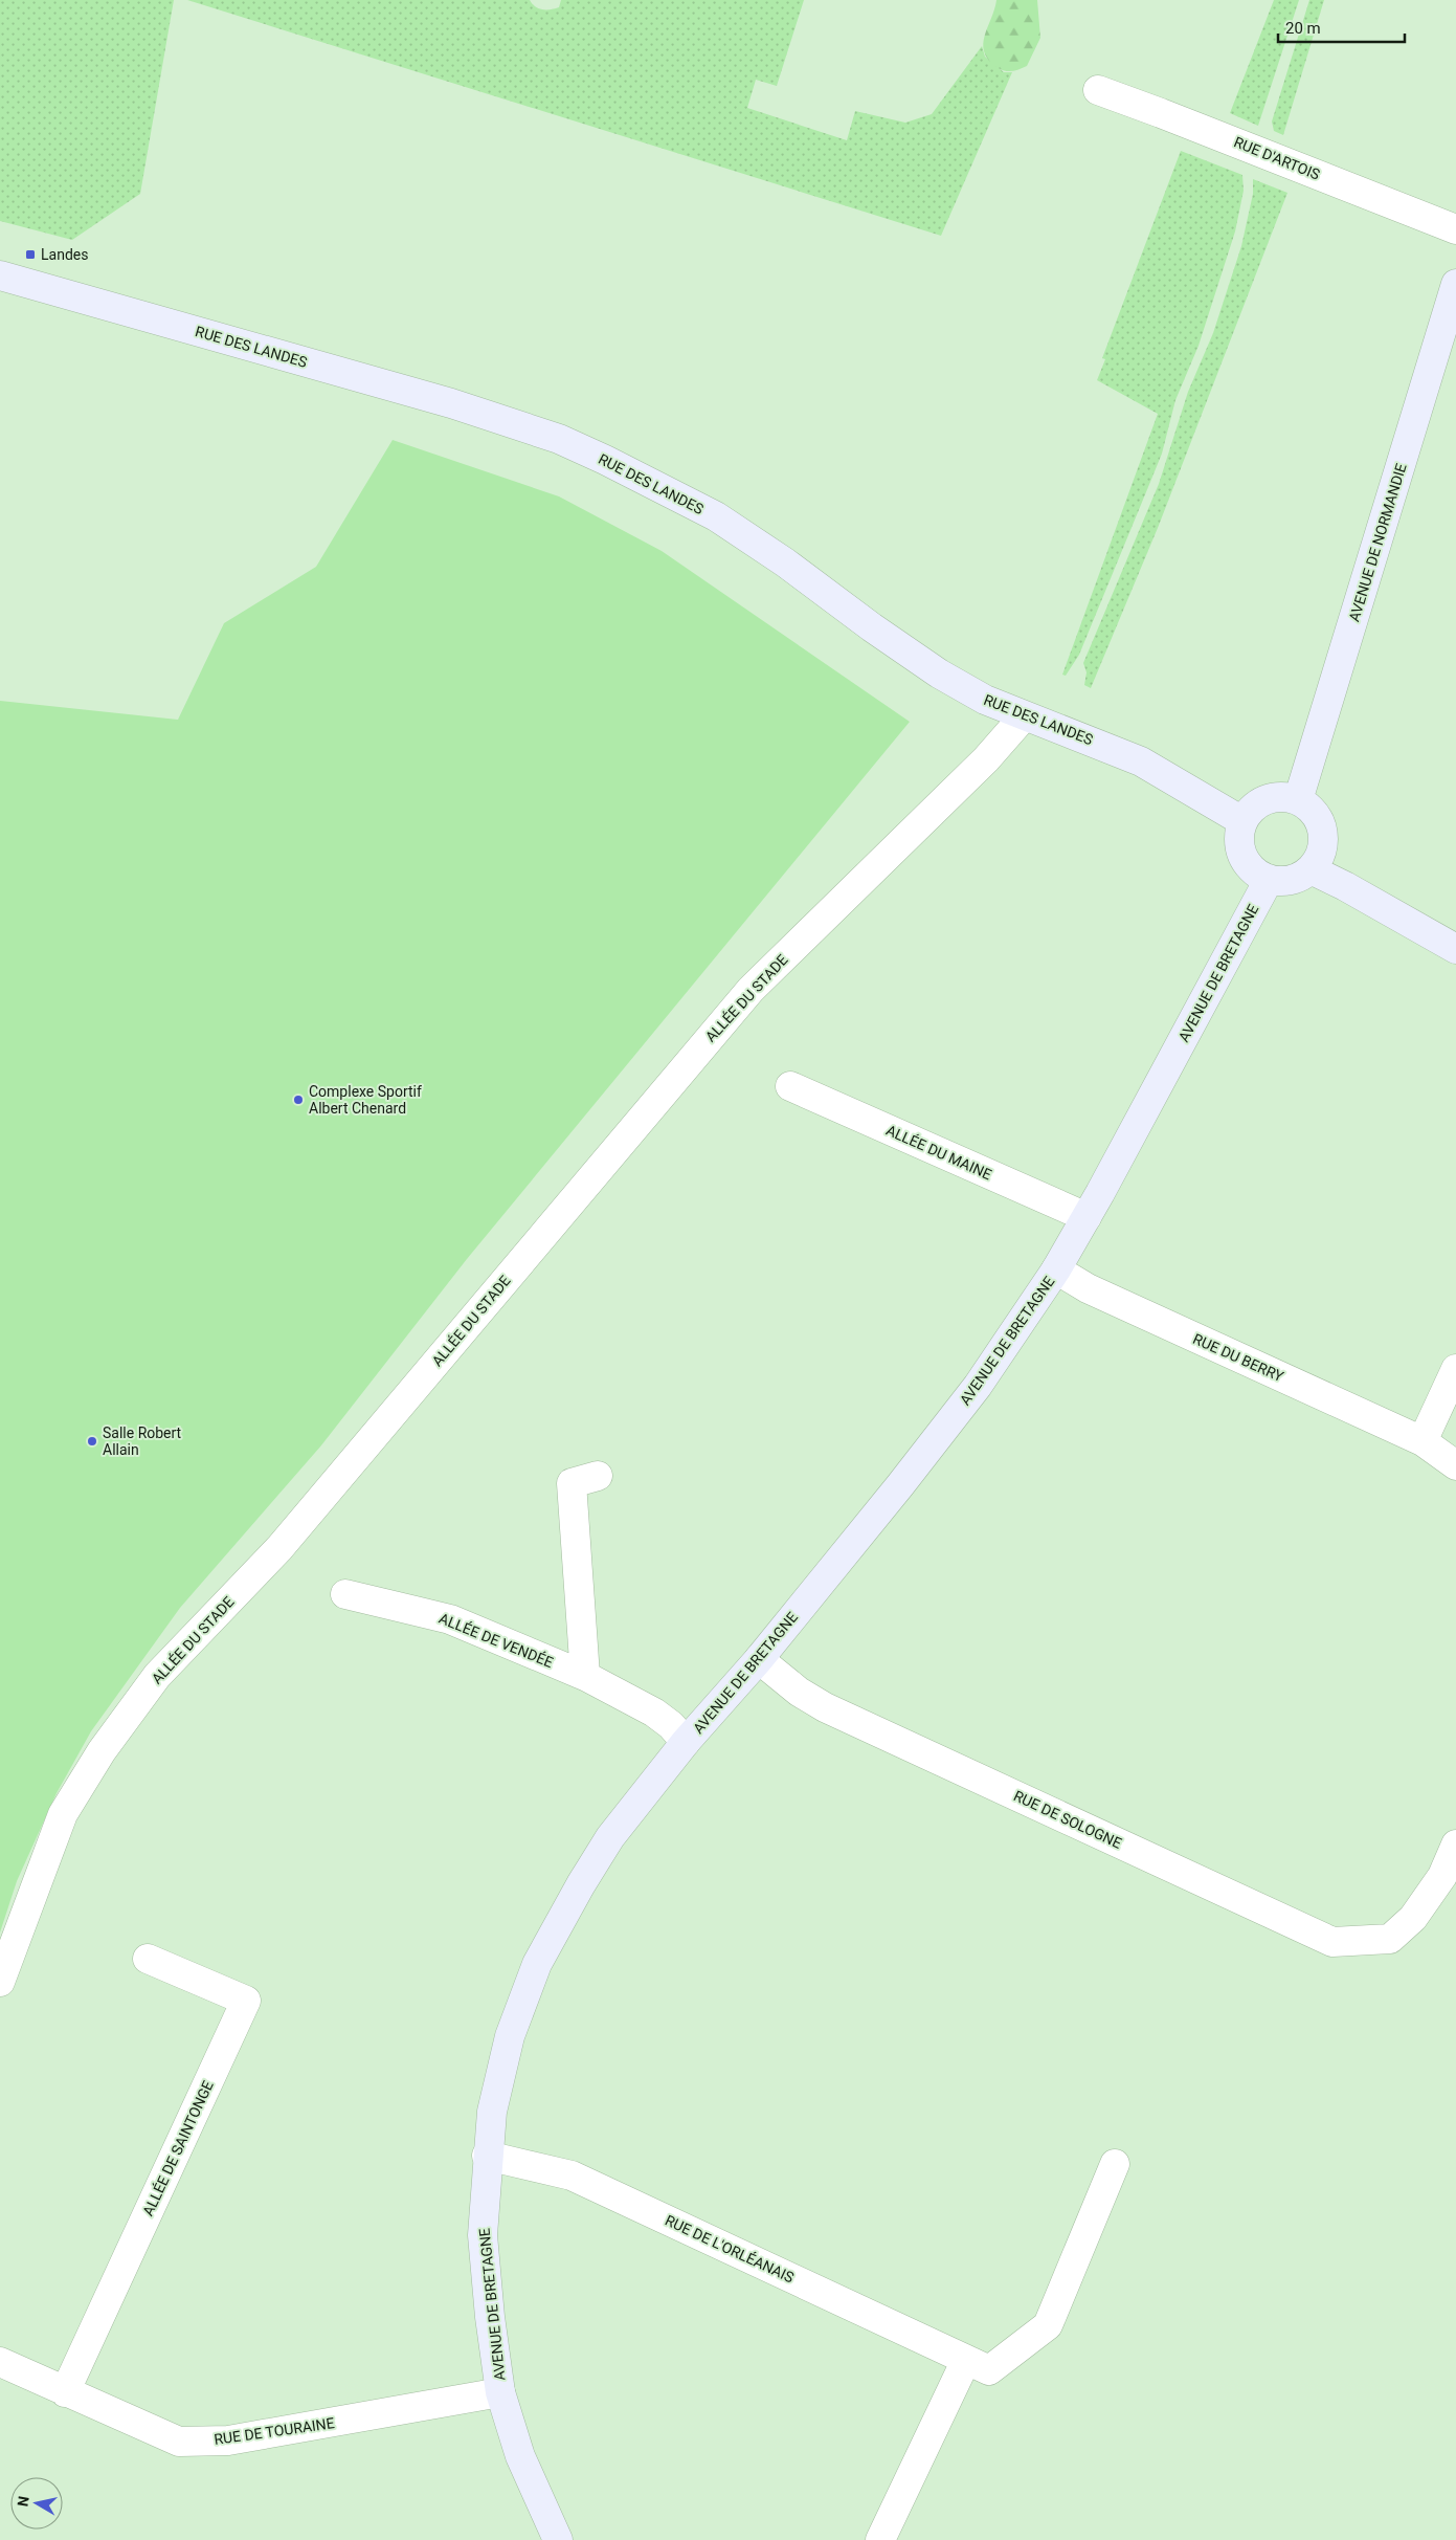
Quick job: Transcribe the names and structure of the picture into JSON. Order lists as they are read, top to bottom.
{
  "streets": {
    "street": [
      "RUE D'ARTOIS",
      "RUE DES LANDES",
      "AVENUE DE NORMANDIE",
      "AVENUE DE BRETAGNE",
      "ALLÉE DU STADE",
      "ALLÉE DU MAINE",
      "RUE DU BERRY",
      "ALLÉE DE VENDÉE",
      "RUE DE SOLOGNE",
      "ALLÉE DE SAINTONGE",
      "RUE DE L'ORLÉANAIS",
      "RUE DE TOURAINE"
    ]
  },
  "crossings": [
    ["RUE DES LANDES", "AVENUE DE NORMANDIE"],
    ["RUE DES LANDES", "AVENUE DE BRETAGNE"],
    ["RUE DES LANDES", "ALLÉE DU STADE"],
    ["AVENUE DE NORMANDIE", "AVENUE DE BRETAGNE"],
    ["AVENUE DE BRETAGNE", "ALLÉE DU MAINE"],
    ["AVENUE DE BRETAGNE", "RUE DU BERRY"],
    ["AVENUE DE BRETAGNE", "ALLÉE DE VENDÉE"],
    ["AVENUE DE BRETAGNE", "RUE DE SOLOGNE"],
    ["AVENUE DE BRETAGNE", "RUE DE L'ORLÉANAIS"],
    ["AVENUE DE BRETAGNE", "RUE DE TOURAINE"],
    ["ALLÉE DE SAINTONGE", "RUE DE TOURAINE"]
  ],
  "places": {
    "transit": ["Landes"],
    "other": ["Complexe Sportif Albert Chenard", "Salle Robert Allain"]
  },
  "scale_bar": "20 m",
  "north": "left"
}
